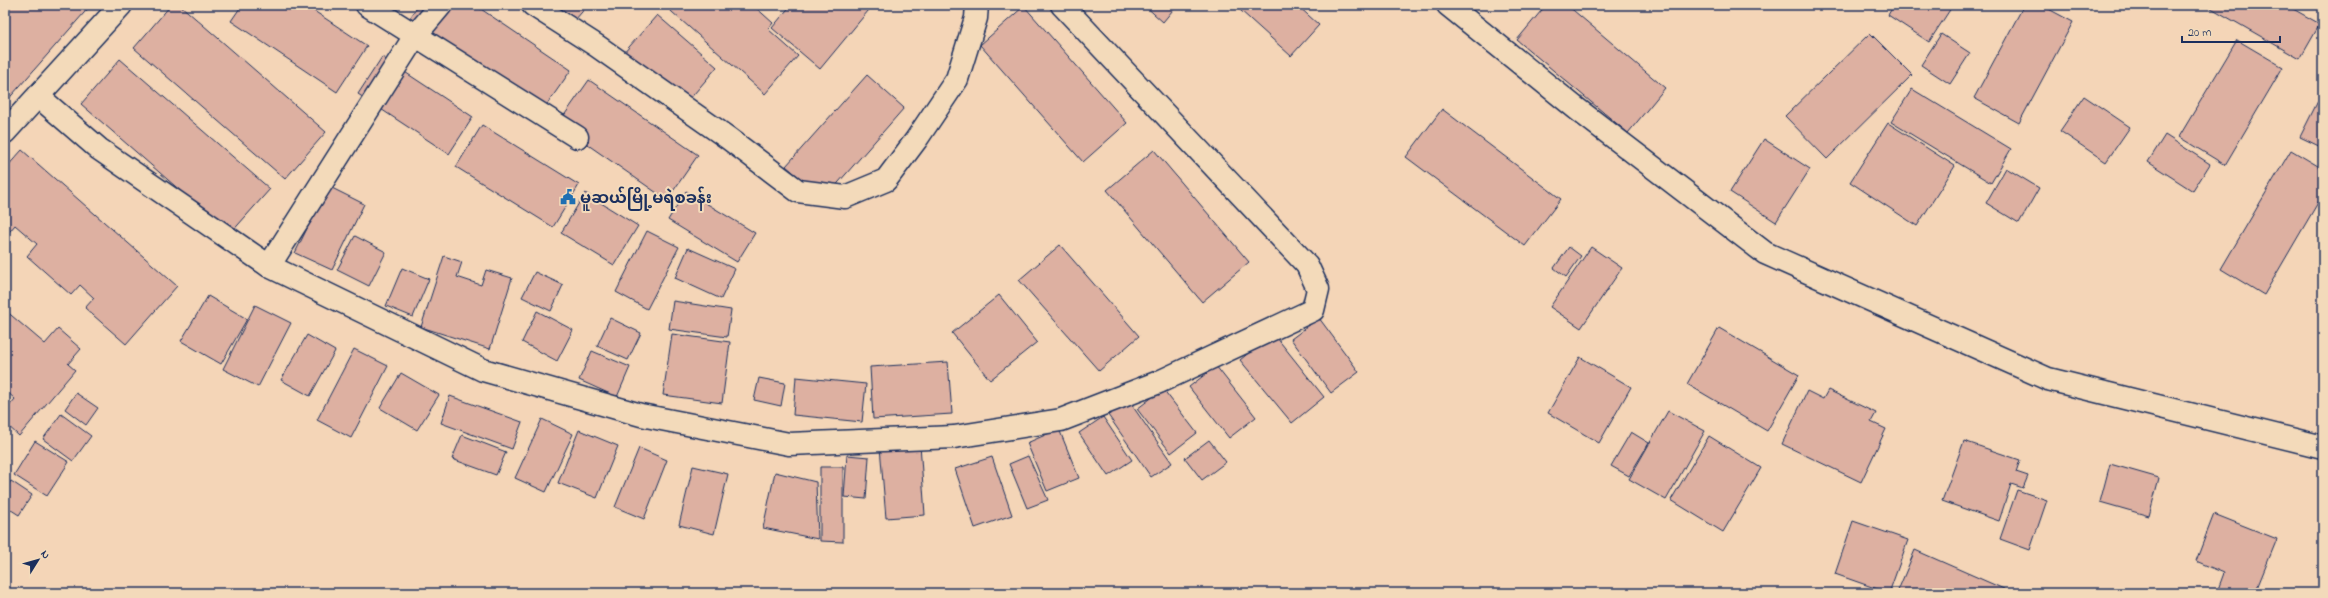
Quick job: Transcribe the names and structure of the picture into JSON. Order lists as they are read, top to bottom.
{
  "places": {
    "public building": ["မူဆယ်မြို့မရဲစခန်း"]
  },
  "scale_bar": "20 m",
  "north": "top right"
}
